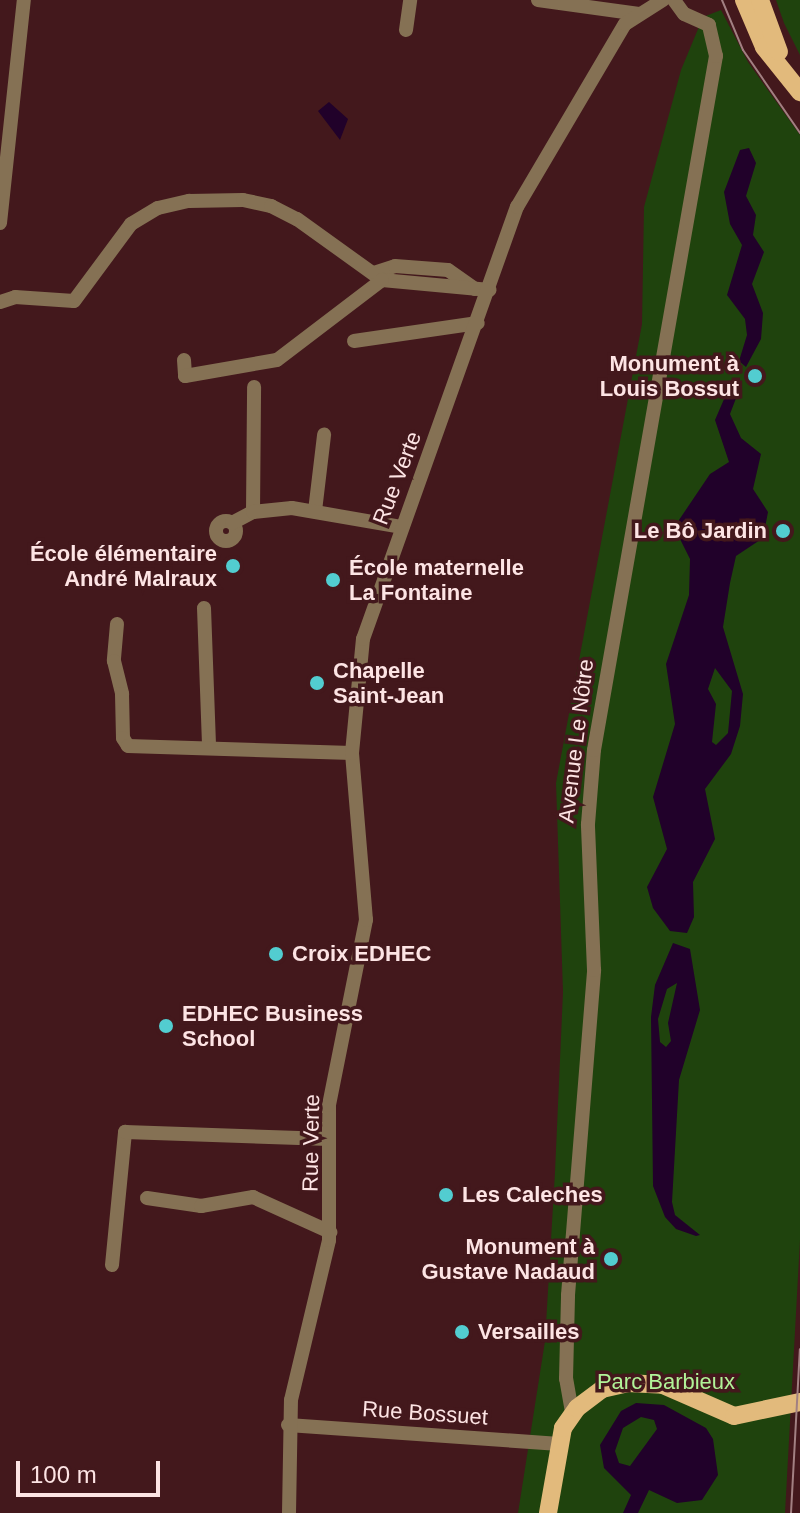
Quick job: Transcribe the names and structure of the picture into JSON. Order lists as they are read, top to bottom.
{
  "streets": {
    "street": ["Rue Verte", "Avenue Le Nôtre", "Rue Bossuet"]
  },
  "crossings": [
    ["Rue Verte", "Rue Bossuet"]
  ],
  "parks": ["Parc Barbieux"],
  "places": [
    "Monument à Louis Bossut",
    "Le Bô Jardin",
    "École élémentaire André Malraux",
    "École maternelle La Fontaine",
    "Chapelle Saint-Jean",
    "Croix EDHEC",
    "EDHEC Business School",
    "Les Caleches",
    "Monument à Gustave Nadaud",
    "Versailles"
  ],
  "scale_bar": "100 m"
}
